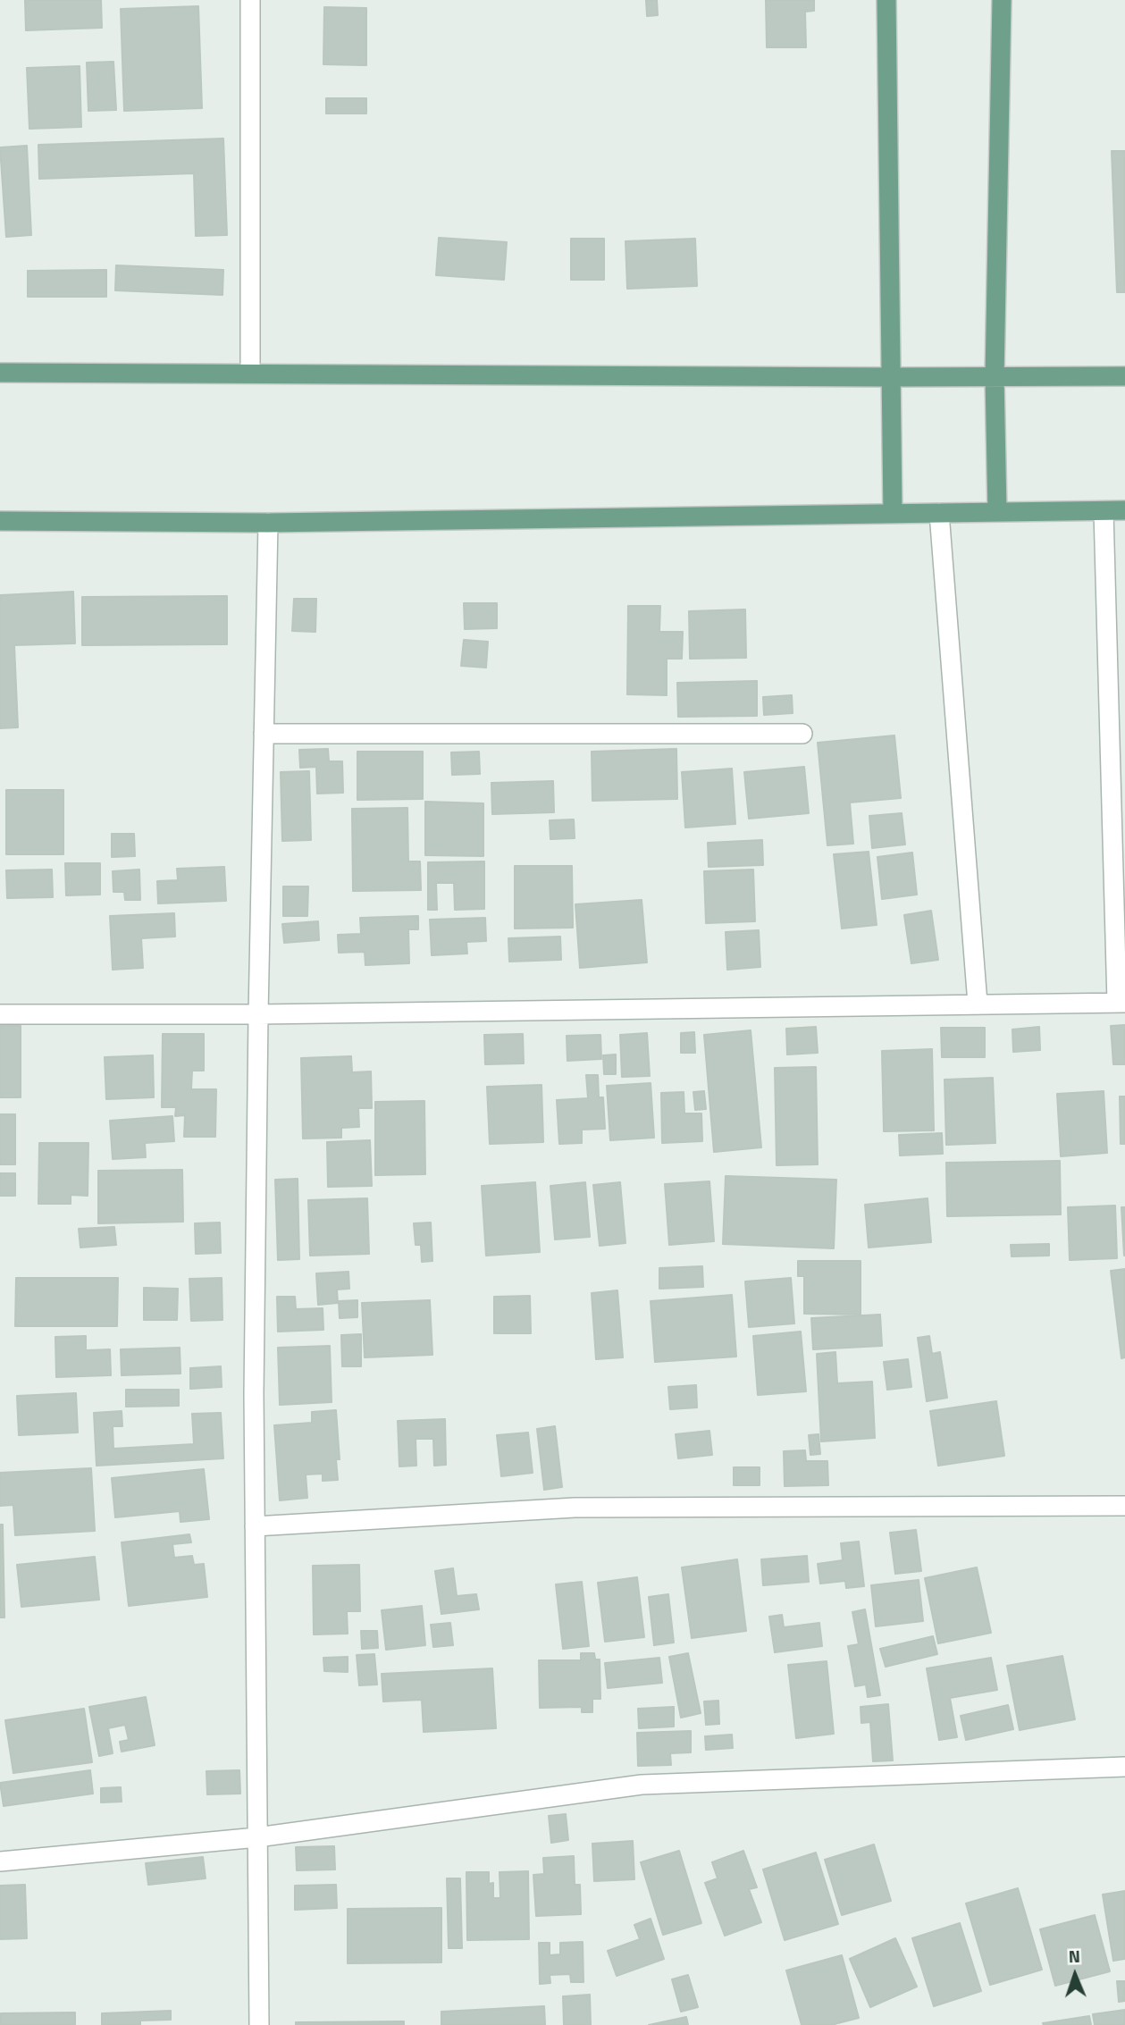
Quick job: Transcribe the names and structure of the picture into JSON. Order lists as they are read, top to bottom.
{
  "north": "top"
}
